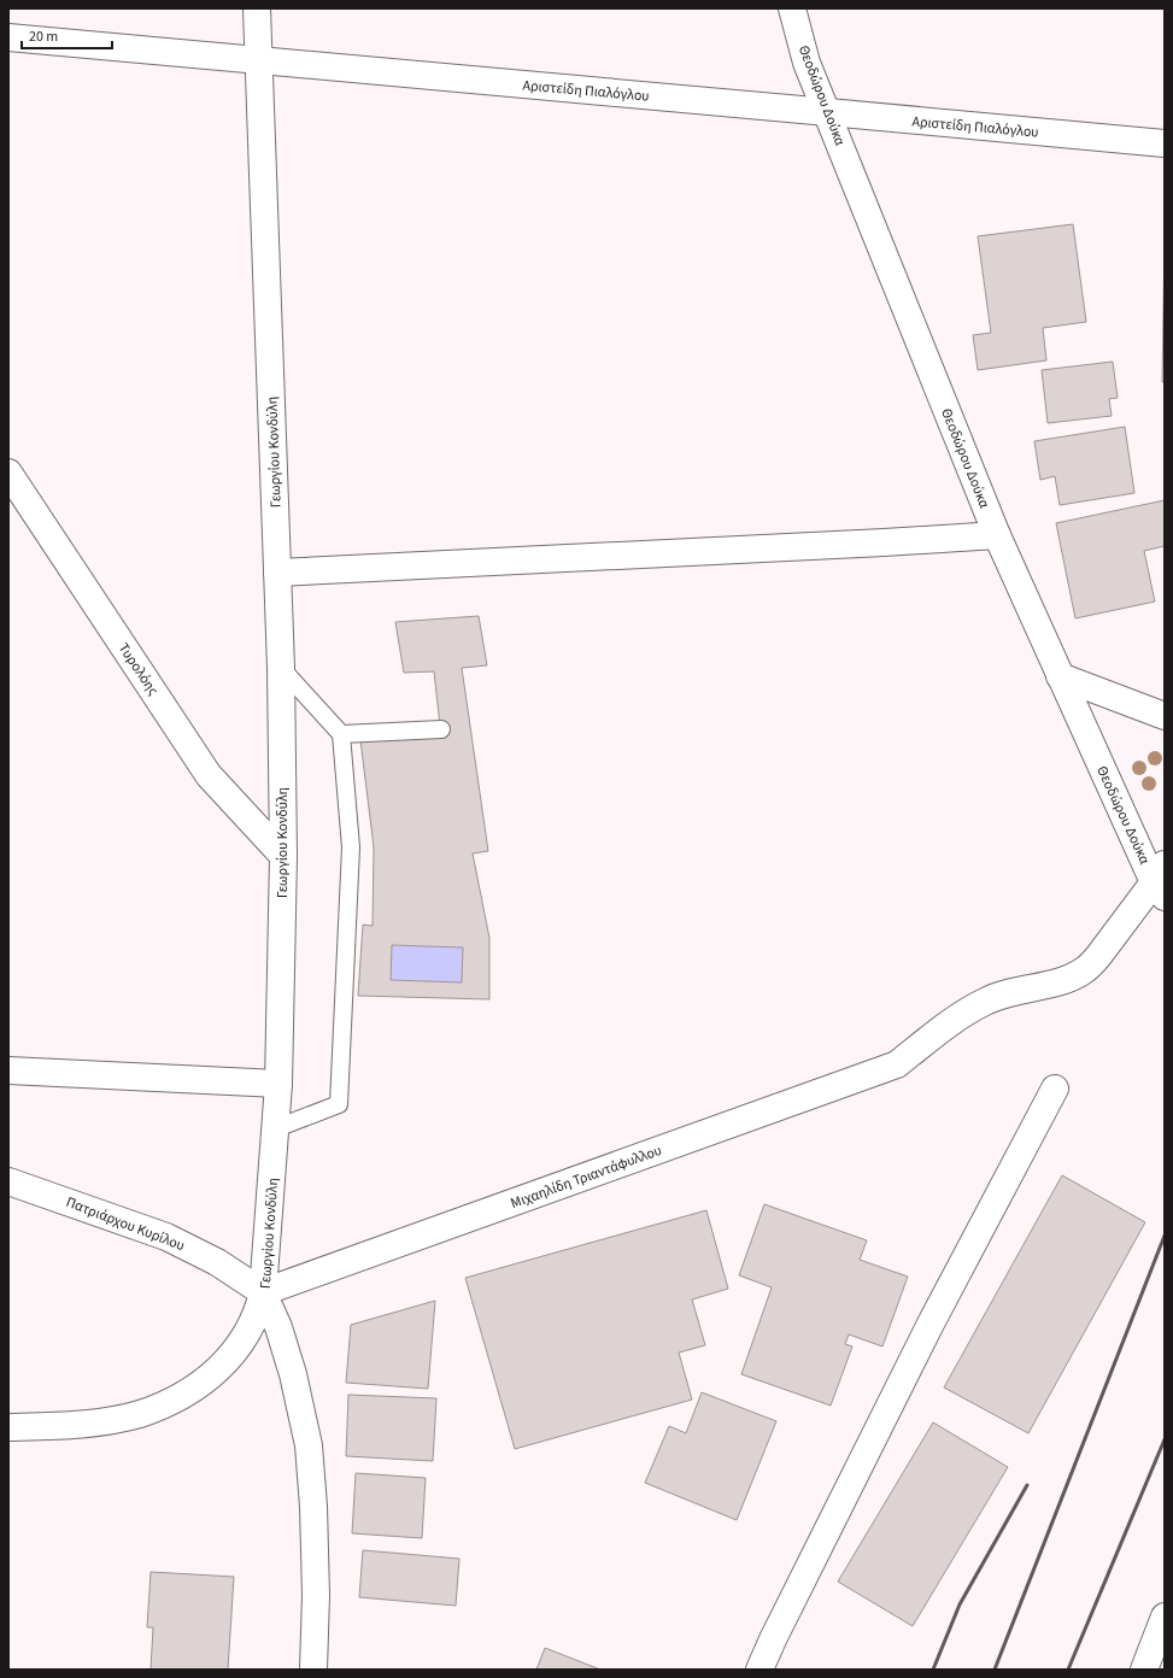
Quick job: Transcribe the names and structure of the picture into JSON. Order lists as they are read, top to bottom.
{
  "streets": {
    "street": [
      "Αριστείδη Πιαλόγλου",
      "Θεοδώρου Δούκα",
      "Γεωργίου Κονδύλη",
      "Τυρολόης",
      "Μιχαηλίδη Τριαντάφυλλου",
      "Πατριάρχου Κυρίλου"
    ]
  },
  "crossings": [
    ["Αριστείδη Πιαλόγλου", "Θεοδώρου Δούκα"],
    ["Αριστείδη Πιαλόγλου", "Γεωργίου Κονδύλη"],
    ["Θεοδώρου Δούκα", "Μιχαηλίδη Τριαντάφυλλου"],
    ["Γεωργίου Κονδύλη", "Τυρολόης"],
    ["Γεωργίου Κονδύλη", "Μιχαηλίδη Τριαντάφυλλου"],
    ["Γεωργίου Κονδύλη", "Πατριάρχου Κυρίλου"],
    ["Μιχαηλίδη Τριαντάφυλλου", "Πατριάρχου Κυρίλου"]
  ],
  "scale_bar": "20 m"
}
